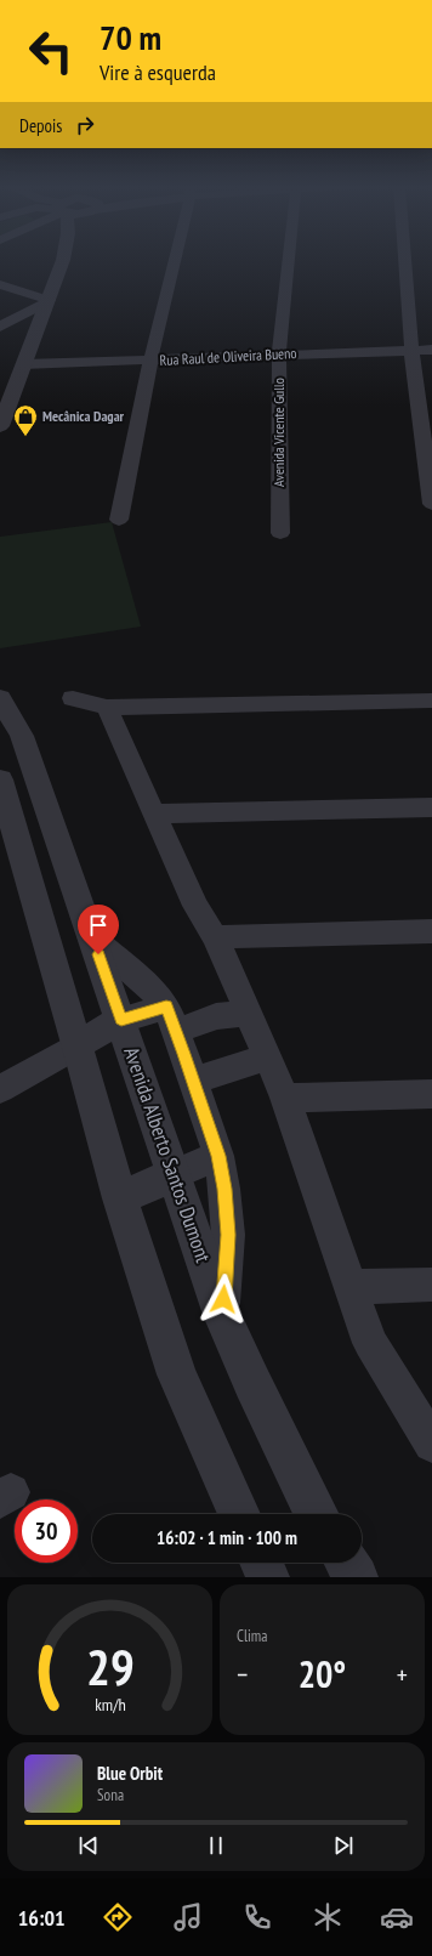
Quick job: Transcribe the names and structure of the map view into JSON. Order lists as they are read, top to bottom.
{
  "streets": {
    "street": ["Rua Raul de Oliveira Bueno", "Avenida Vicente Gullo", "Avenida Alberto Santos Dumont"]
  },
  "crossings": [
    ["Rua Raul de Oliveira Bueno", "Avenida Vicente Gullo"]
  ],
  "places": {
    "shop": ["Mecânica Dagar"]
  },
  "page": {
    "turn": ["70 m", "Vire à esquerda"],
    "then": "Depois",
    "limit": "30",
    "trip": "16:02 · 1 min · 100 m",
    "tile": "Clima",
    "heat": ["−", "20°", "+"],
    "song": ["Blue Orbit", "Sona"],
    "tabs": "16:01",
    "gauge": ["29", "km/h"]
  }
}
